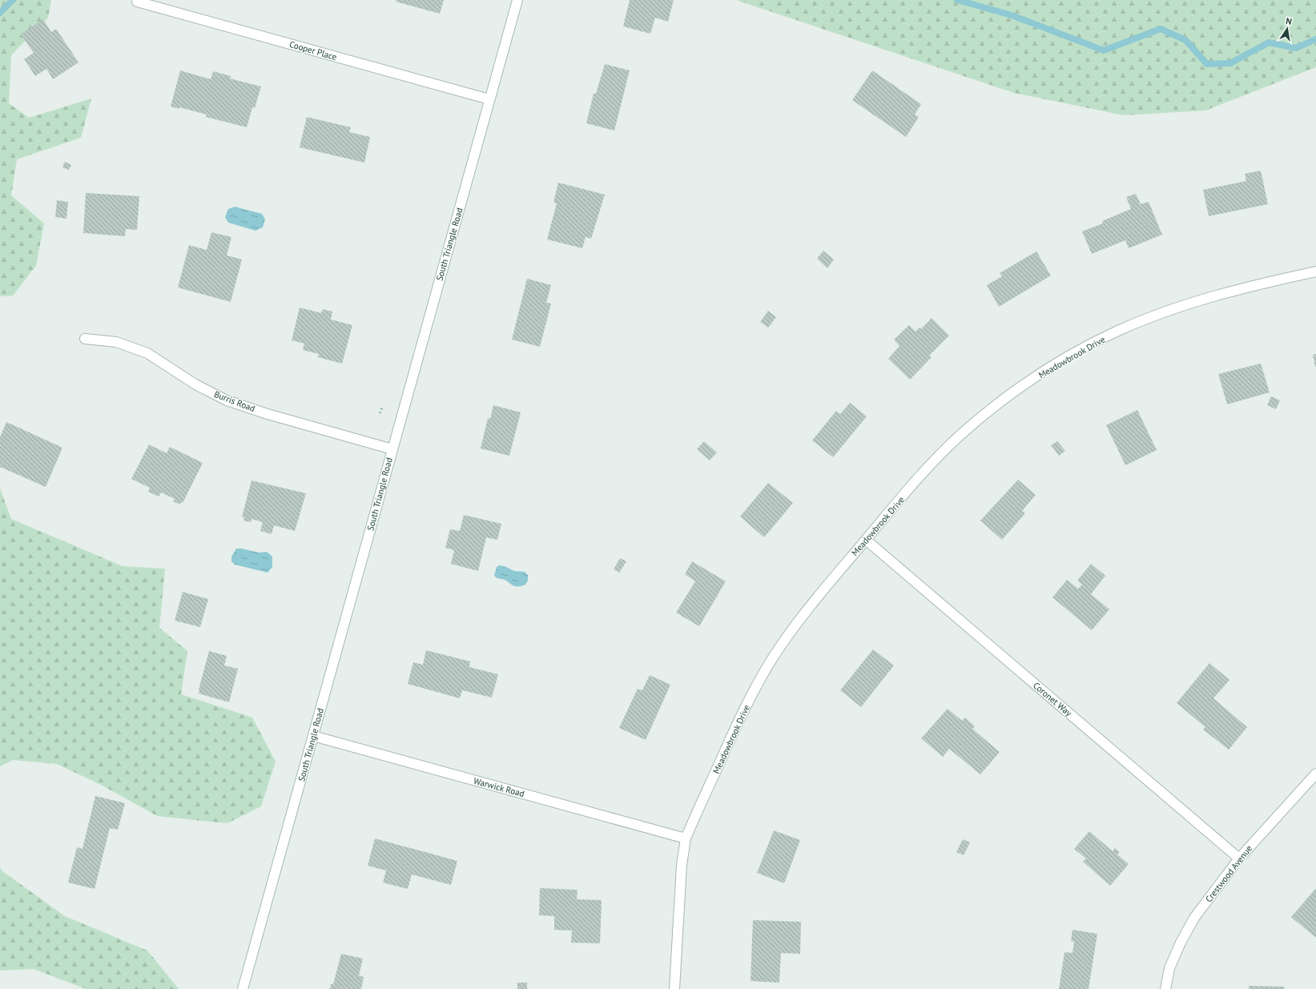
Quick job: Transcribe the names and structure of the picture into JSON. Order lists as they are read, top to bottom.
{
  "streets": {
    "street": [
      "Cooper Place",
      "South Triangle Road",
      "Meadowbrook Drive",
      "Burris Road",
      "Coronet Way",
      "Warwick Road",
      "Crestwood Avenue"
    ]
  },
  "crossings": [
    ["Cooper Place", "South Triangle Road"],
    ["South Triangle Road", "Burris Road"],
    ["South Triangle Road", "Warwick Road"],
    ["Meadowbrook Drive", "Coronet Way"],
    ["Meadowbrook Drive", "Warwick Road"],
    ["Coronet Way", "Crestwood Avenue"]
  ],
  "north": "top"
}
